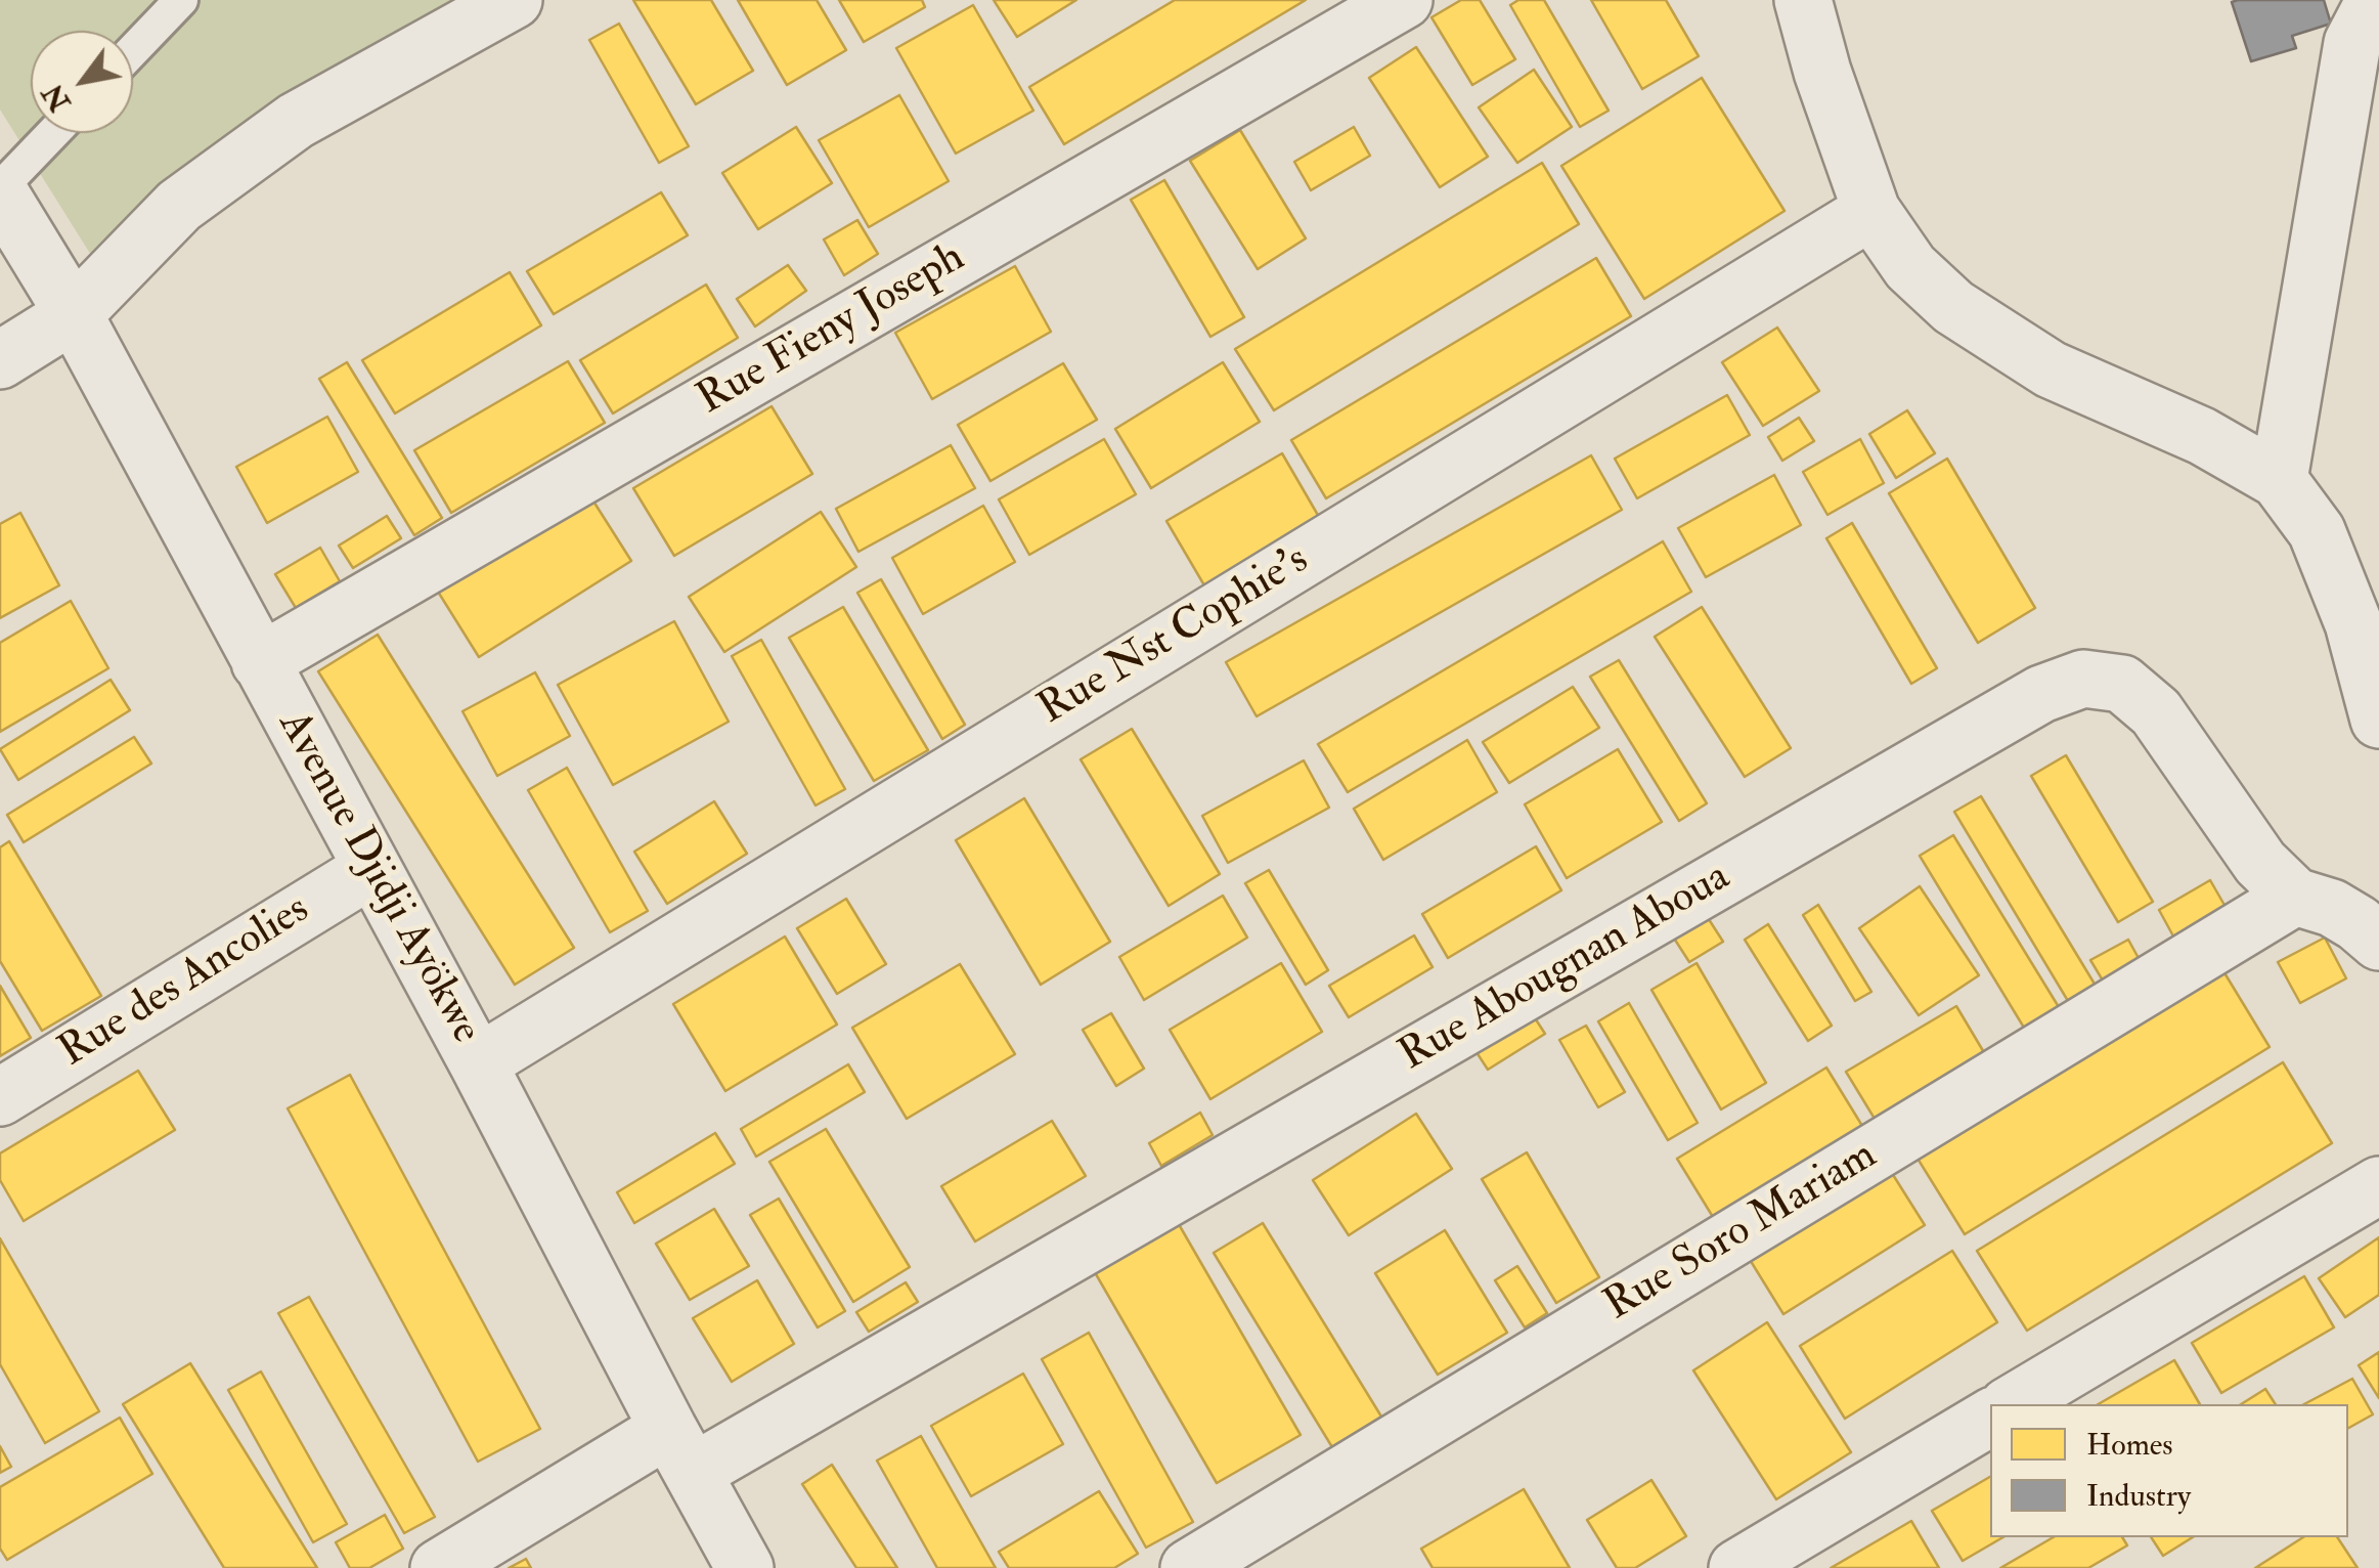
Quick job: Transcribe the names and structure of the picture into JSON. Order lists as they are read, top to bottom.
{
  "streets": {
    "street": [
      "Rue Fieny Joseph",
      "Rue Nst Cophie's",
      "Avenue Djidji Ayökwe",
      "Rue Abougnan Aboua",
      "Rue des Ancolies",
      "Rue Soro Mariam"
    ]
  },
  "crossings": [
    ["Rue Fieny Joseph", "Avenue Djidji Ayökwe"],
    ["Rue Nst Cophie's", "Avenue Djidji Ayökwe"],
    ["Avenue Djidji Ayökwe", "Rue Abougnan Aboua"],
    ["Avenue Djidji Ayökwe", "Rue des Ancolies"],
    ["Rue Abougnan Aboua", "Rue Soro Mariam"]
  ],
  "legend": ["Homes", "Industry"],
  "north": "bottom left"
}
